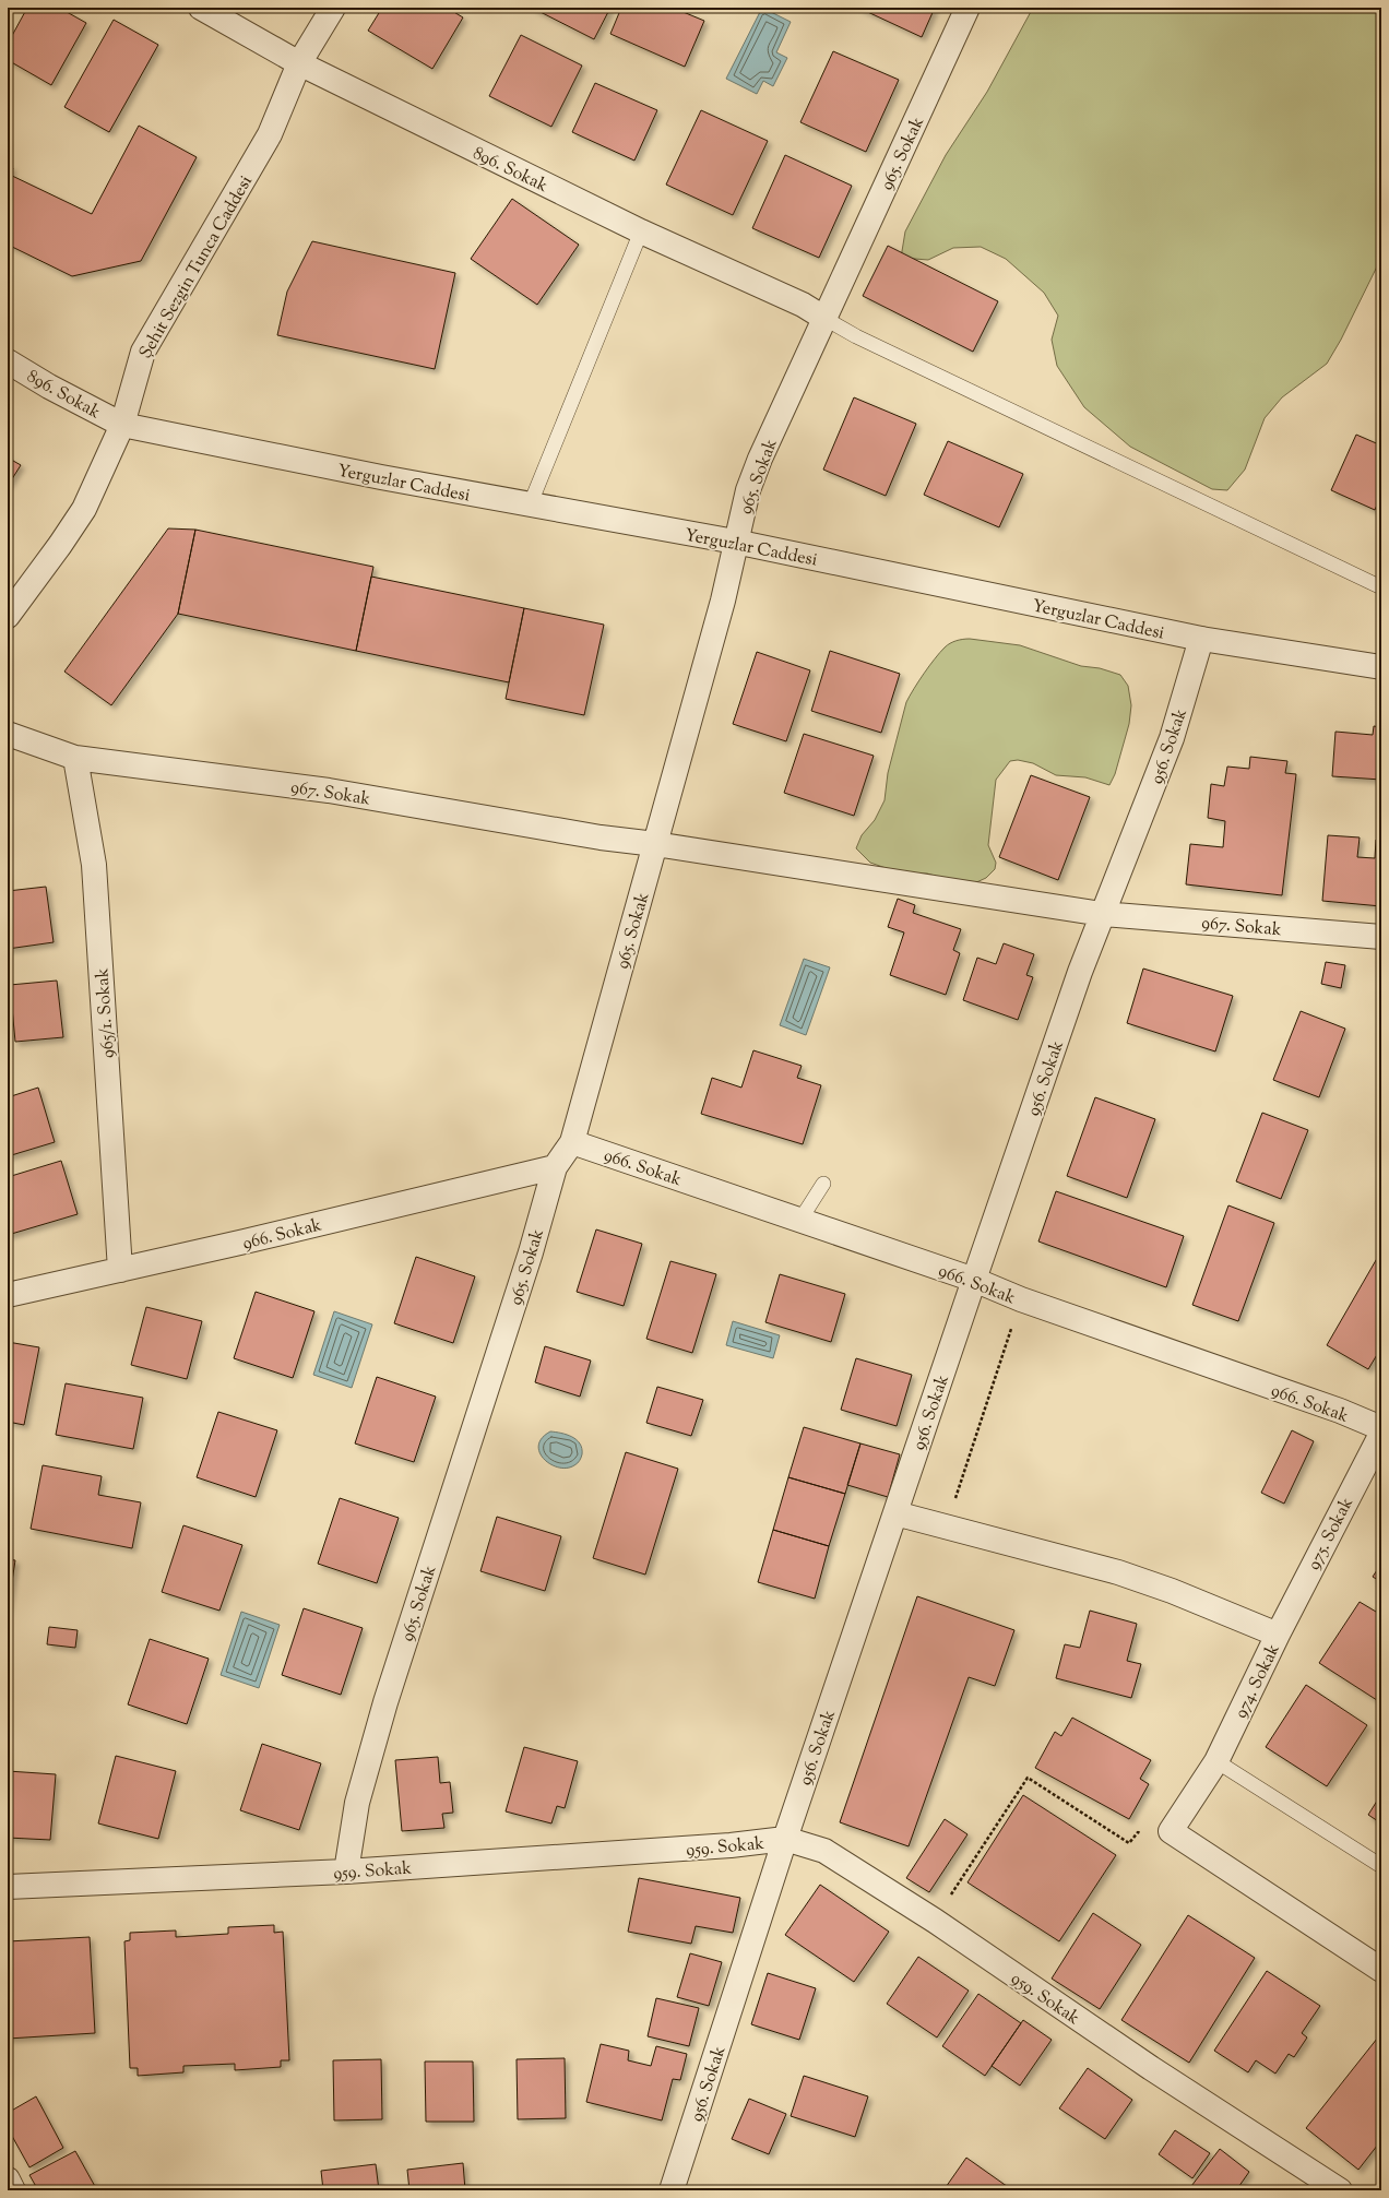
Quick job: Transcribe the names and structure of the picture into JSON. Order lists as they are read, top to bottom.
{
  "streets": {
    "street": [
      "965. Sokak",
      "896. Sokak",
      "Şehit Sezgin Tunca Caddesi",
      "Yerguzlar Caddesi",
      "956. Sokak",
      "967. Sokak",
      "965/1. Sokak",
      "966. Sokak",
      "975. Sokak",
      "974. Sokak",
      "959. Sokak"
    ]
  },
  "crossings": [
    ["965. Sokak", "896. Sokak"],
    ["965. Sokak", "Yerguzlar Caddesi"],
    ["965. Sokak", "967. Sokak"],
    ["965. Sokak", "966. Sokak"],
    ["965. Sokak", "959. Sokak"],
    ["896. Sokak", "Şehit Sezgin Tunca Caddesi"],
    ["896. Sokak", "Yerguzlar Caddesi"],
    ["Şehit Sezgin Tunca Caddesi", "Yerguzlar Caddesi"],
    ["Yerguzlar Caddesi", "956. Sokak"],
    ["956. Sokak", "967. Sokak"],
    ["956. Sokak", "966. Sokak"],
    ["956. Sokak", "974. Sokak"],
    ["956. Sokak", "959. Sokak"],
    ["967. Sokak", "965/1. Sokak"],
    ["965/1. Sokak", "966. Sokak"],
    ["975. Sokak", "974. Sokak"]
  ]
}
